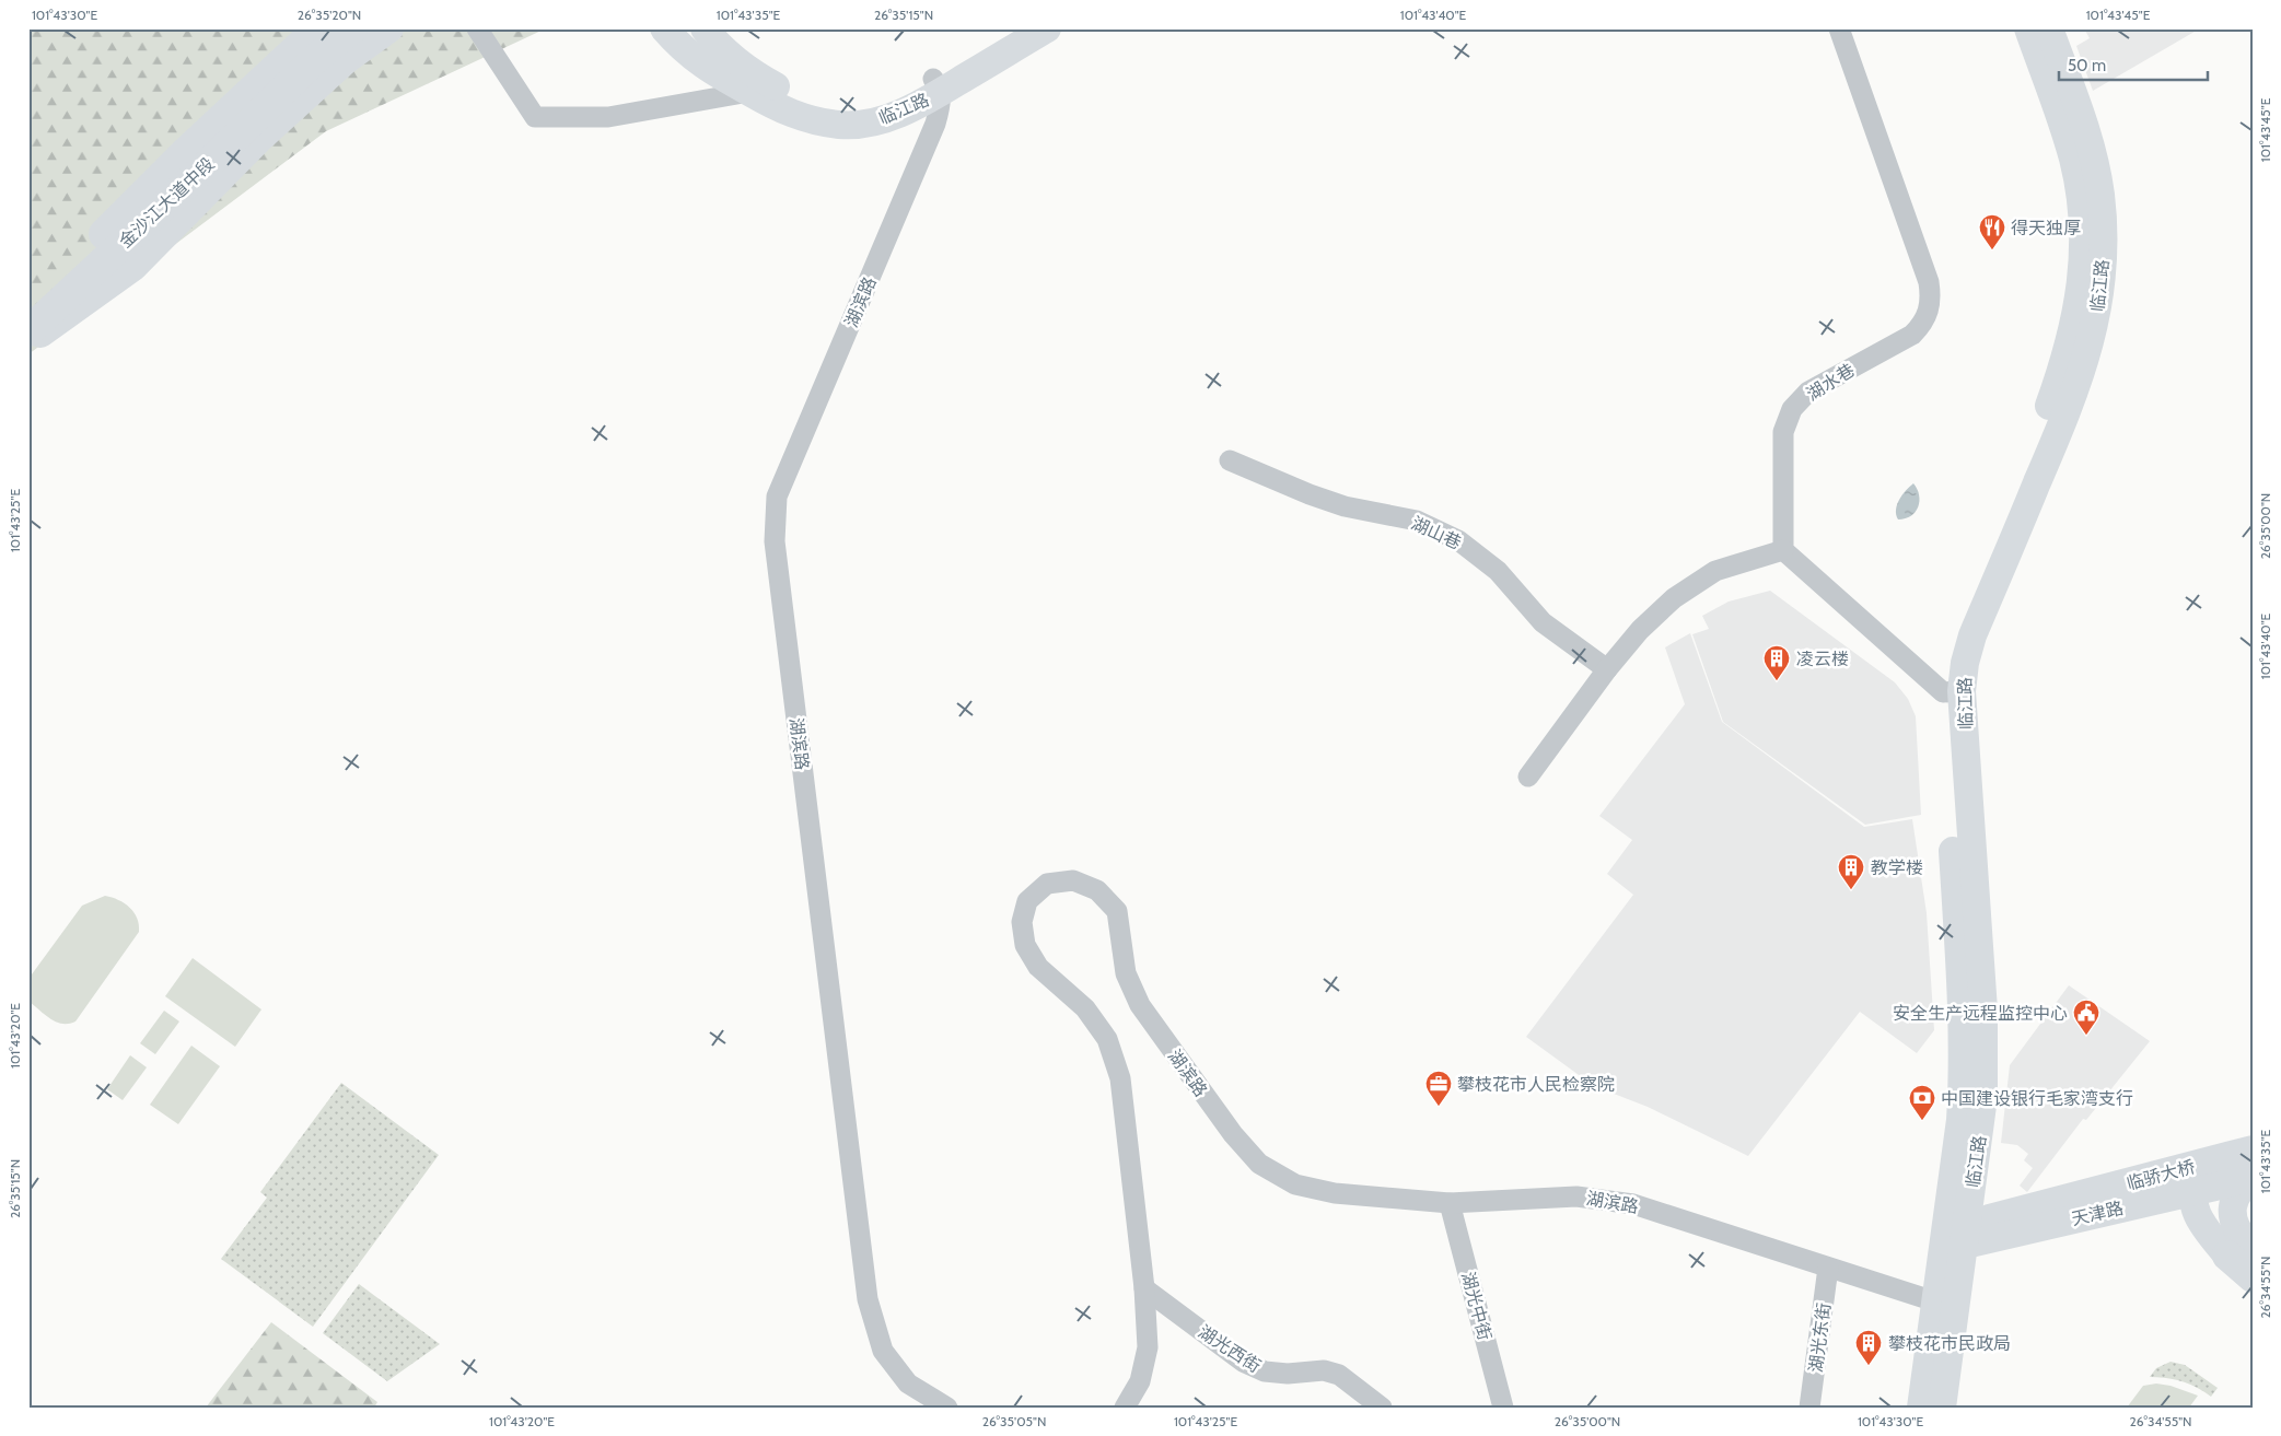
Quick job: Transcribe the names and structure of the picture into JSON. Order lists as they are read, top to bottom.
{
  "streets": {
    "main road": [
      "临江路",
      "金沙江大道中段",
      "临骄大桥",
      "天津路"
    ],
    "street": [
      "湖滨路",
      "湖水巷",
      "湖山巷",
      "湖光中街",
      "湖光东街",
      "湖光西街"
    ]
  },
  "crossings": [
    ["临江路", "湖滨路"],
    ["临江路", "临骄大桥"],
    ["临江路", "天津路"],
    ["湖滨路", "湖光中街"],
    ["湖滨路", "湖光东街"],
    ["湖滨路", "湖光西街"],
    ["临骄大桥", "天津路"]
  ],
  "places": {
    "restaurant": ["得天独厚"],
    "building": ["凌云楼", "教学楼", "攀枝花市民政局"],
    "public building": ["安全生产远程监控中心"],
    "office": ["攀枝花市人民检察院"],
    "bank": ["中国建设银行毛家湾支行"]
  },
  "scale_bar": "50 m",
  "coordinates": [
    "101°43'30\"E",
    "26°35'20\"N",
    "101°43'35\"E",
    "26°35'15\"N",
    "101°43'40\"E",
    "101°43'45\"E",
    "101°43'25\"E",
    "26°35'00\"N",
    "101°43'20\"E",
    "26°34'55\"N",
    "26°35'05\"N"
  ]
}
